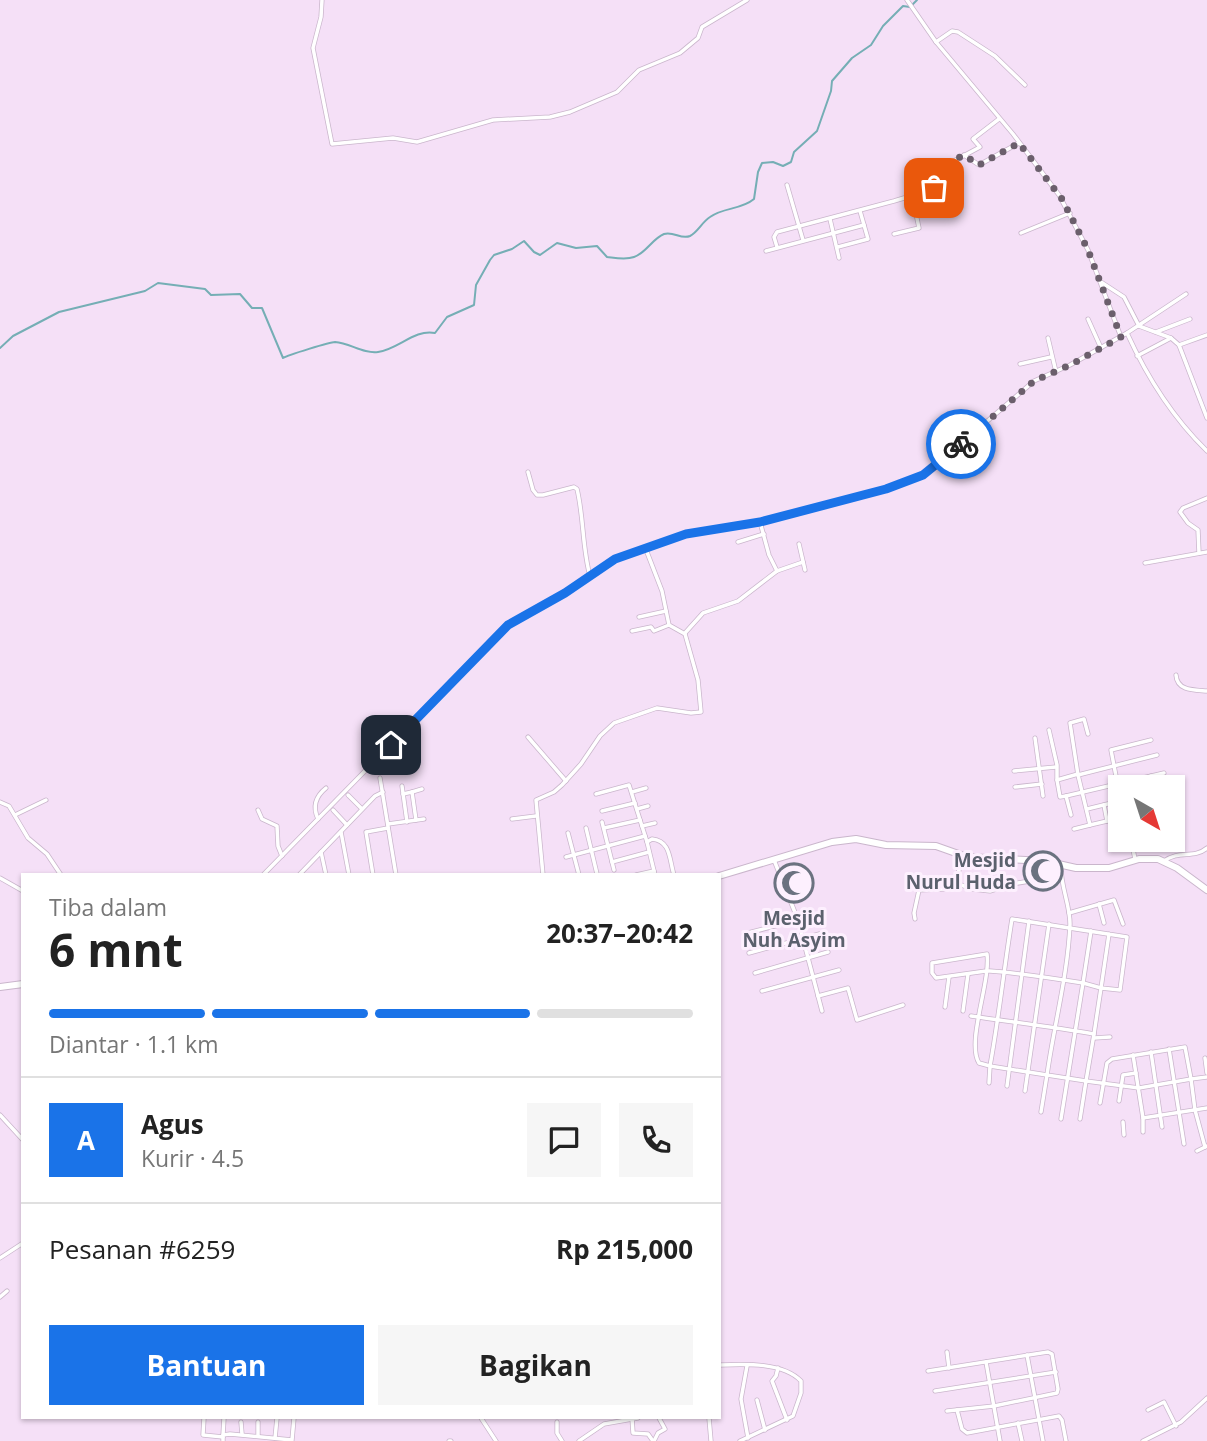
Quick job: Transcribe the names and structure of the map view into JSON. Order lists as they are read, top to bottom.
{
  "places": {
    "mosque": ["Mesjid Nurul Huda", "Mesjid Nuh Asyim"]
  },
  "north": "bottom right",
  "page": {
    "heading": ["6 mnt", "Tiba dalam", "20:37–20:42"],
    "panel": [
      "Agus",
      "Kurir · 4.5",
      "Pesanan #6259",
      "Rp 215,000"
    ],
    "bar": "Diantar · 1.1 km",
    "round": "A",
    "buttons": ["Bantuan", "Bagikan"]
  }
}
